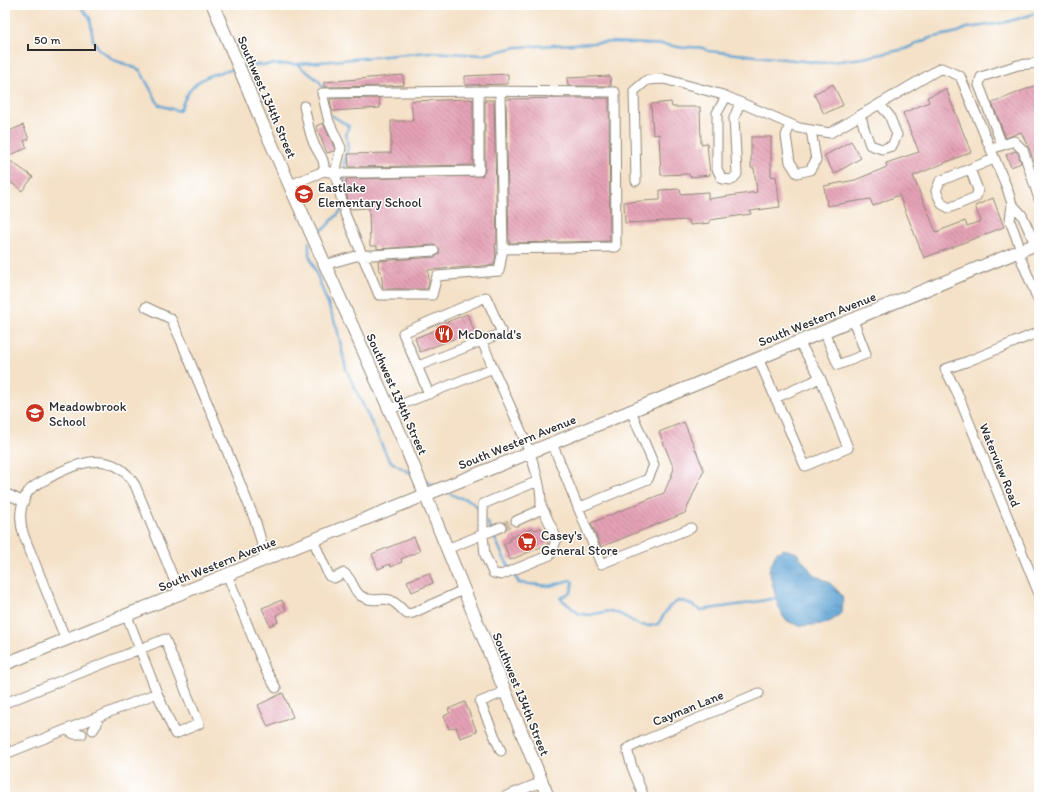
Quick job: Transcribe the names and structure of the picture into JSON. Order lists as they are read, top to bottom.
{
  "streets": {
    "main road": ["Southwest 134th Street", "South Western Avenue"],
    "street": ["Waterview Road", "Cayman Lane"]
  },
  "crossings": [
    ["Southwest 134th Street", "South Western Avenue"]
  ],
  "places": {
    "school or university": ["Eastlake Elementary School", "Meadowbrook School"],
    "restaurant": ["McDonald's"],
    "supermarket": ["Casey's General Store"]
  },
  "scale_bar": "50 m"
}
